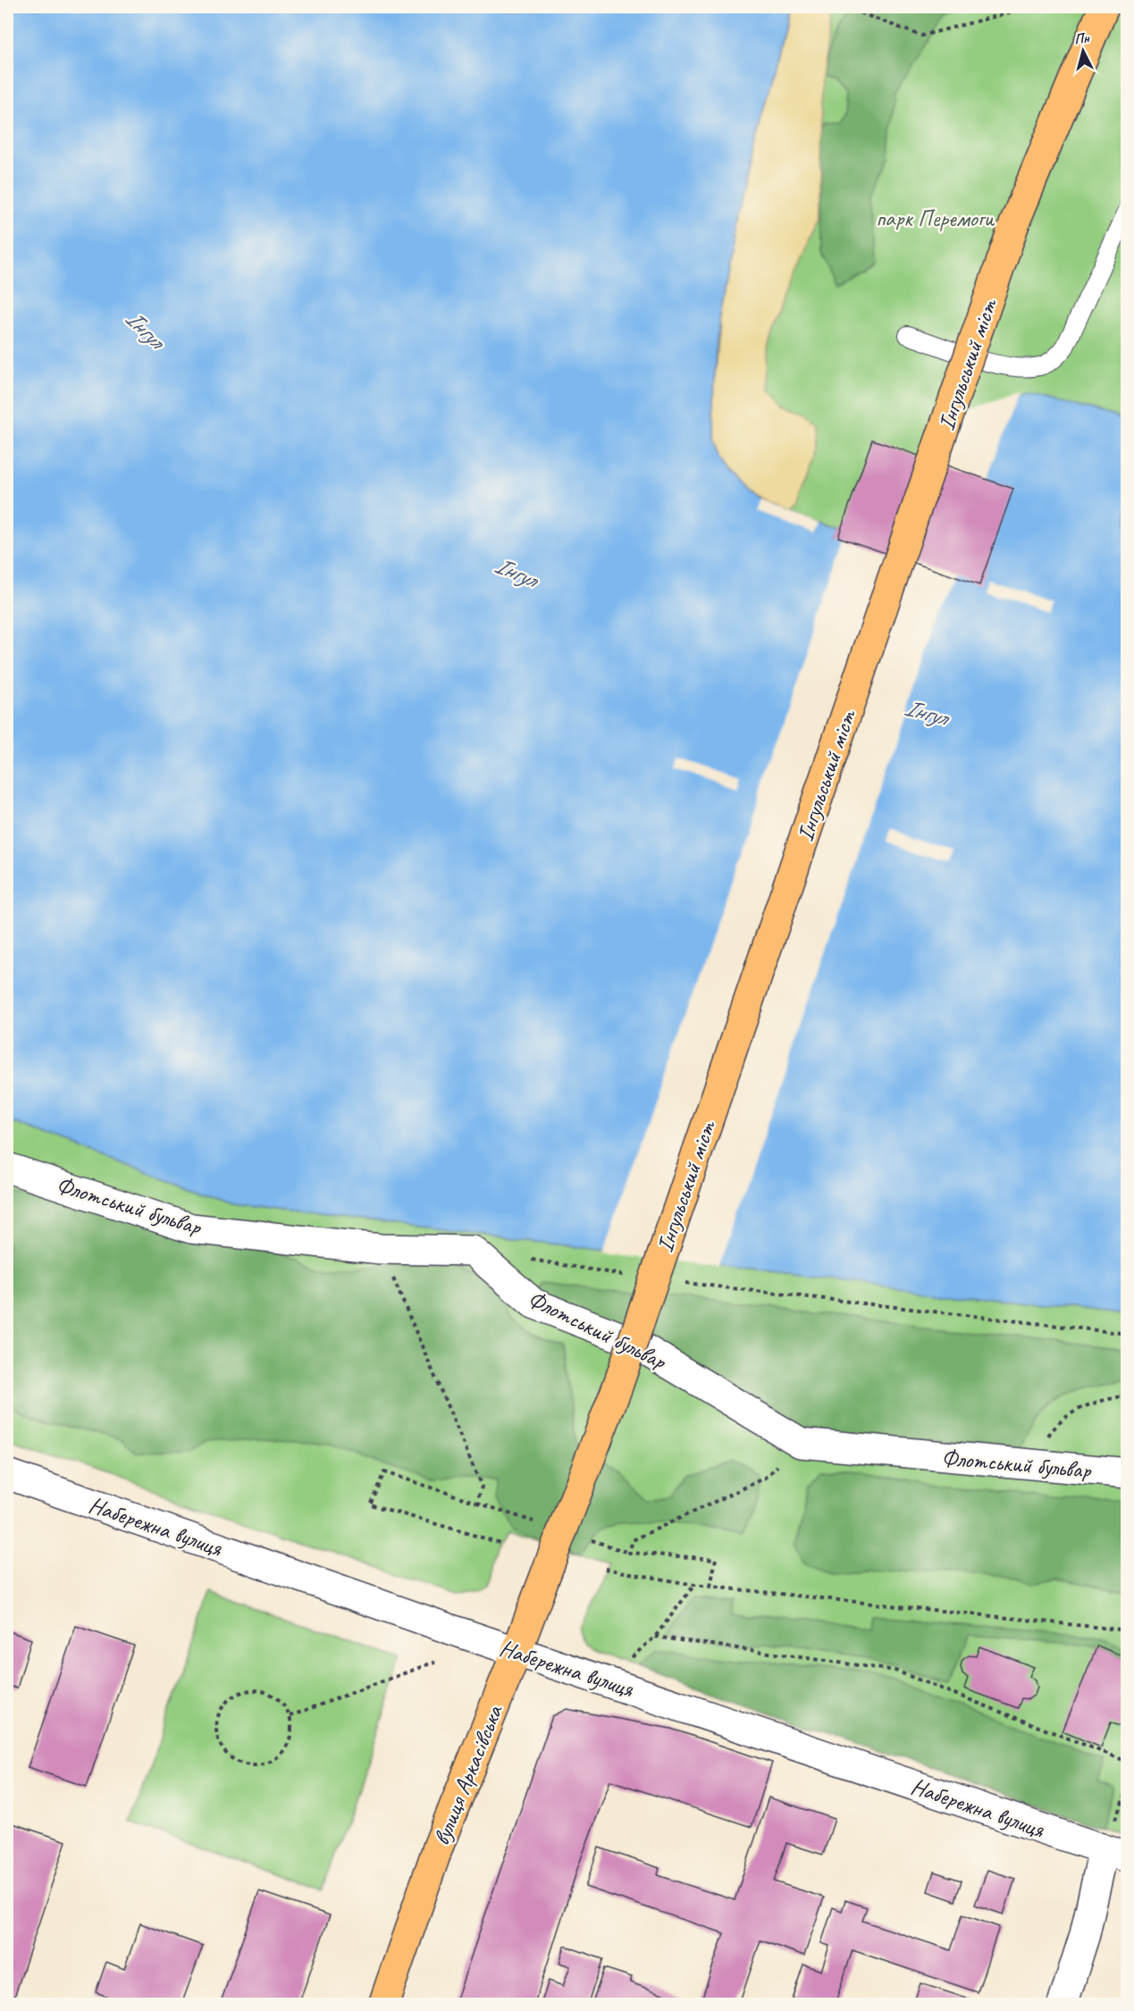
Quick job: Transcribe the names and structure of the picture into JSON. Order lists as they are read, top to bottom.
{
  "streets": {
    "highway": ["Інгульський міст", "вулиця Аркасівська"],
    "street": ["Флотський бульвар", "Набережна вулиця"]
  },
  "crossings": [
    ["Інгульський міст", "вулиця Аркасівська"],
    ["Набережна вулиця", "вулиця Аркасівська"]
  ],
  "water": ["Інгул"],
  "parks": ["парк Перемоги"],
  "north": "top"
}
